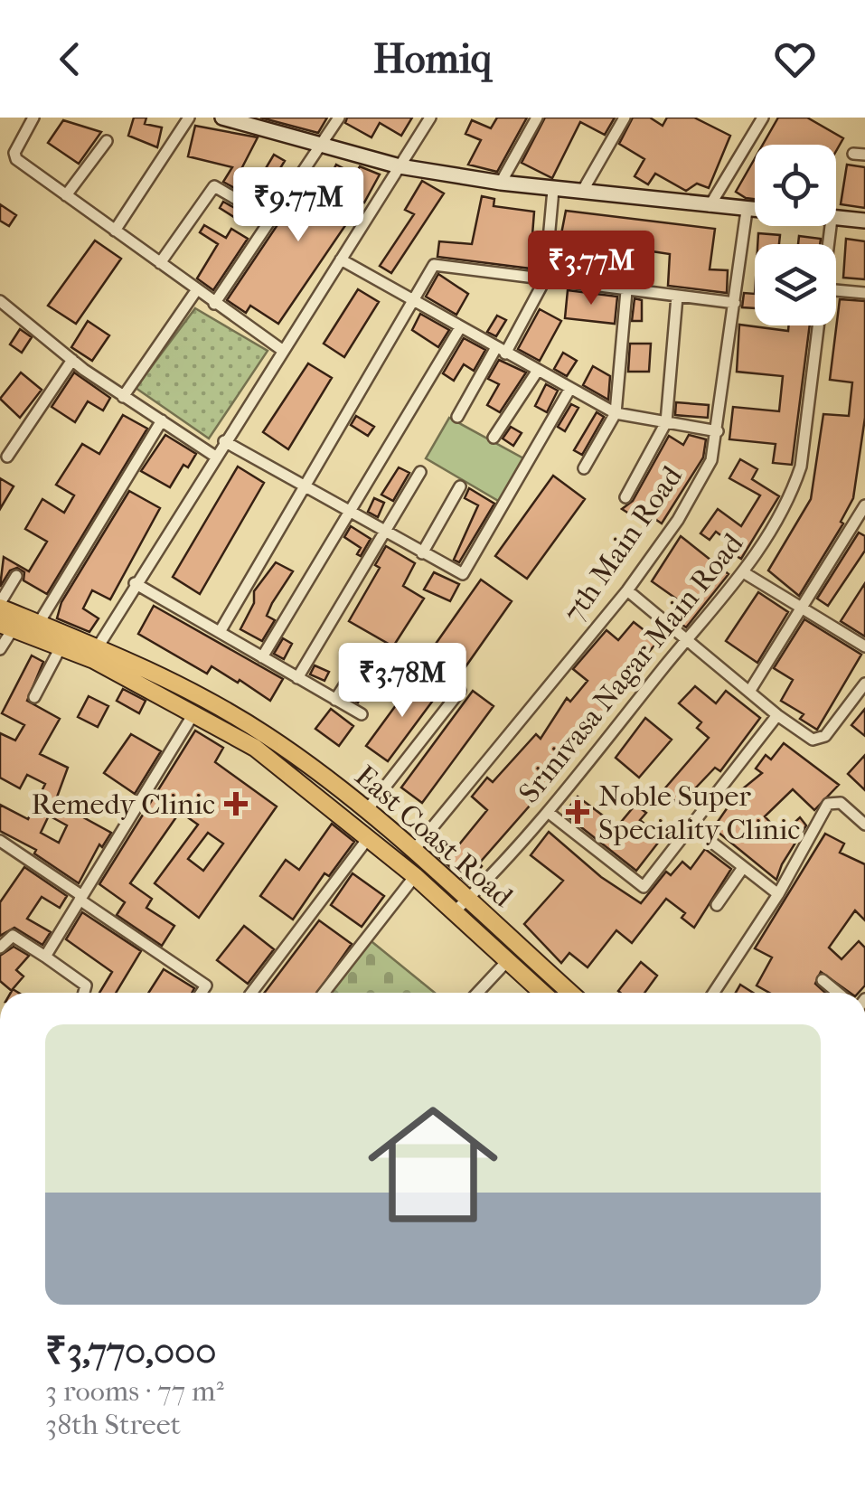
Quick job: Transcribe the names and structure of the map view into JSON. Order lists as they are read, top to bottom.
{
  "streets": {
    "main road": ["East Coast Road"],
    "street": ["7th Main Road", "Srinivasa Nagar Main Road"]
  },
  "crossings": [
    ["7th Main Road", "East Coast Road"],
    ["Srinivasa Nagar Main Road", "East Coast Road"]
  ],
  "places": {
    "health": ["Remedy Clinic", "Noble Super Speciality Clinic"]
  },
  "page": {
    "header": "Homiq",
    "price": ["₹9.77M", "₹3.77M", "₹3.78M"],
    "list": [
      {
        "name": "₹3,770,000",
        "note": "3 rooms · 77 m² · 38th Street"
      }
    ]
  }
}
